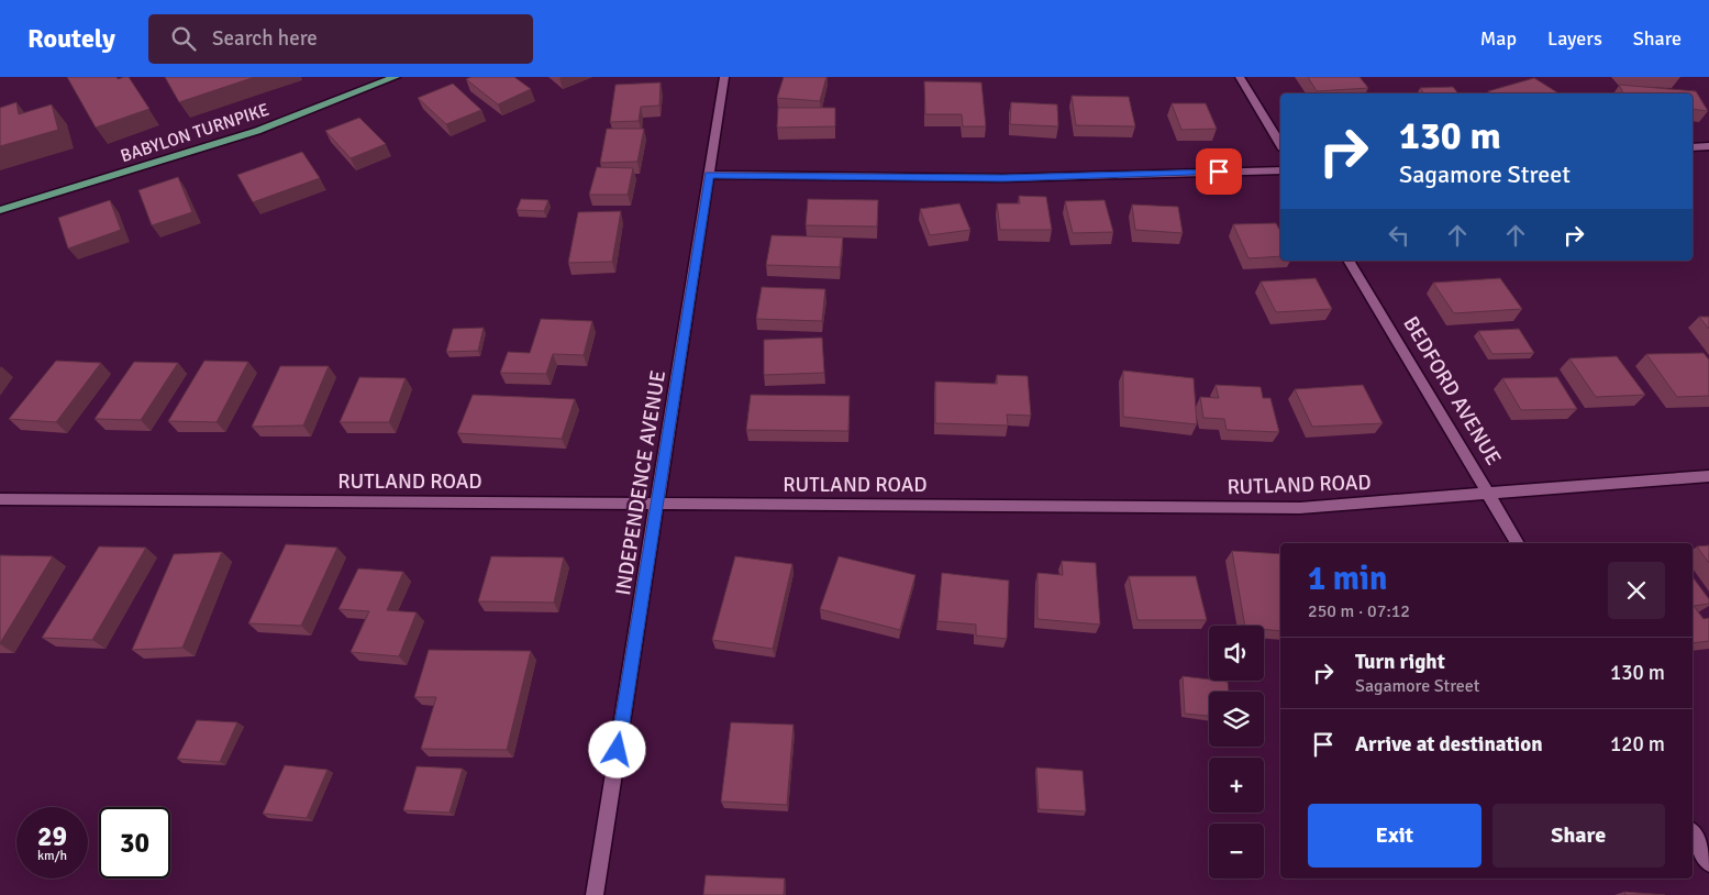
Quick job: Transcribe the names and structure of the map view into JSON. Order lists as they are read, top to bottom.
{
  "streets": {
    "main road": ["BABYLON TURNPIKE"],
    "street": ["BEDFORD AVENUE", "RUTLAND ROAD", "INDEPENDENCE AVENUE"]
  },
  "crossings": [
    ["BEDFORD AVENUE", "RUTLAND ROAD"],
    ["RUTLAND ROAD", "INDEPENDENCE AVENUE"]
  ],
  "page": {
    "header": "Routely",
    "search": "Search here",
    "nav": ["Map", "Layers", "Share"],
    "turn": ["130 m", "Sagamore Street"],
    "heading": ["1 min", "250 m · 07:12"],
    "map_buttons": ["+", "−"],
    "list": [
      {
        "name": "Turn right",
        "note": "Sagamore Street",
        "value": "130 m"
      },
      {
        "name": "Arrive at destination",
        "value": "120 m"
      }
    ],
    "buttons": ["Exit", "Share"],
    "speed": "29 km/h",
    "limit": "30"
  }
}
